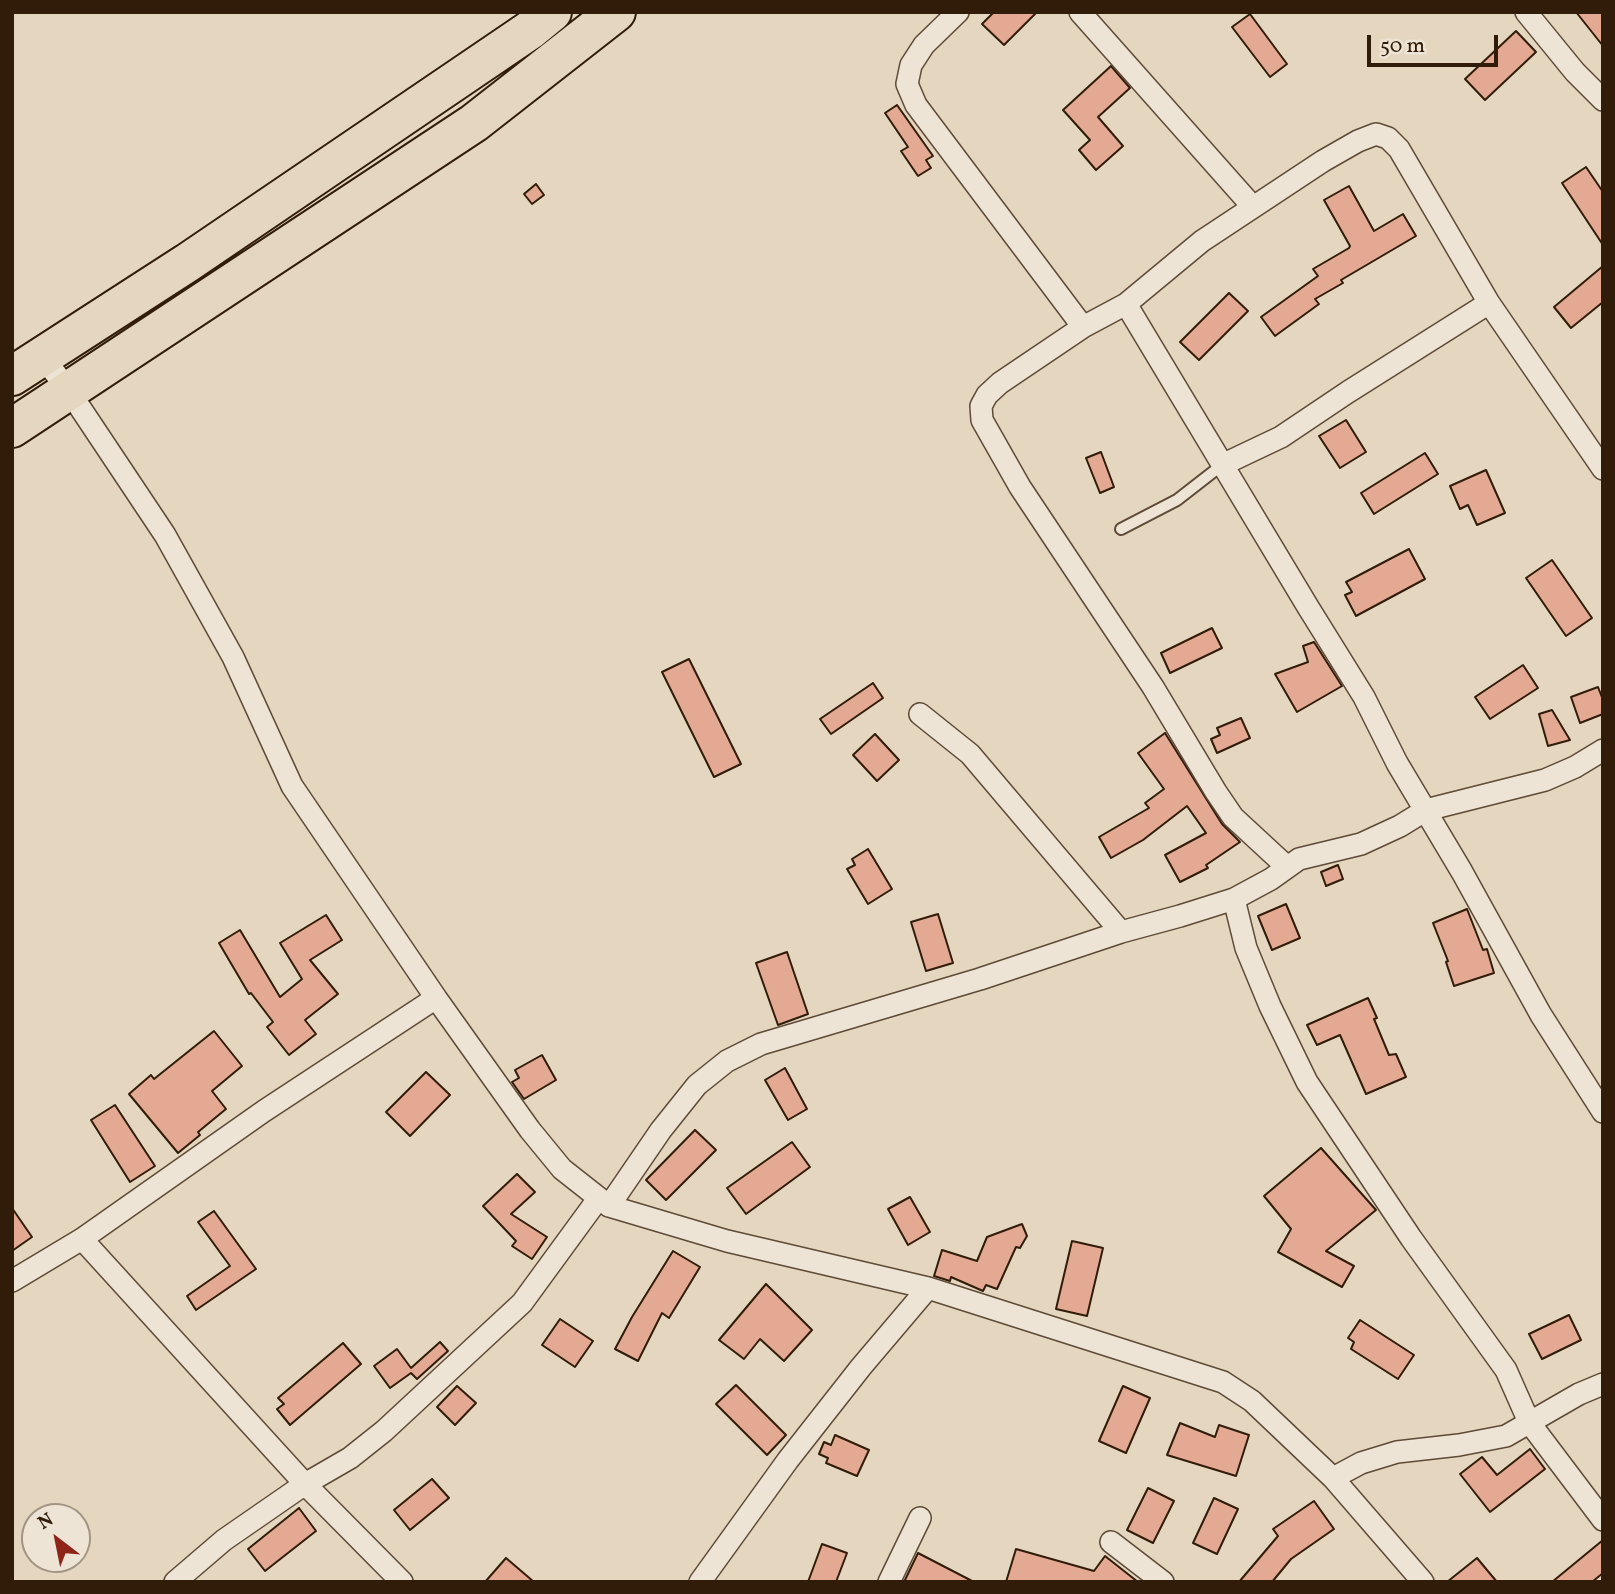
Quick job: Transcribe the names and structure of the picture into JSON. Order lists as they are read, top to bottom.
{
  "scale_bar": "50 m",
  "north": "top left"
}
